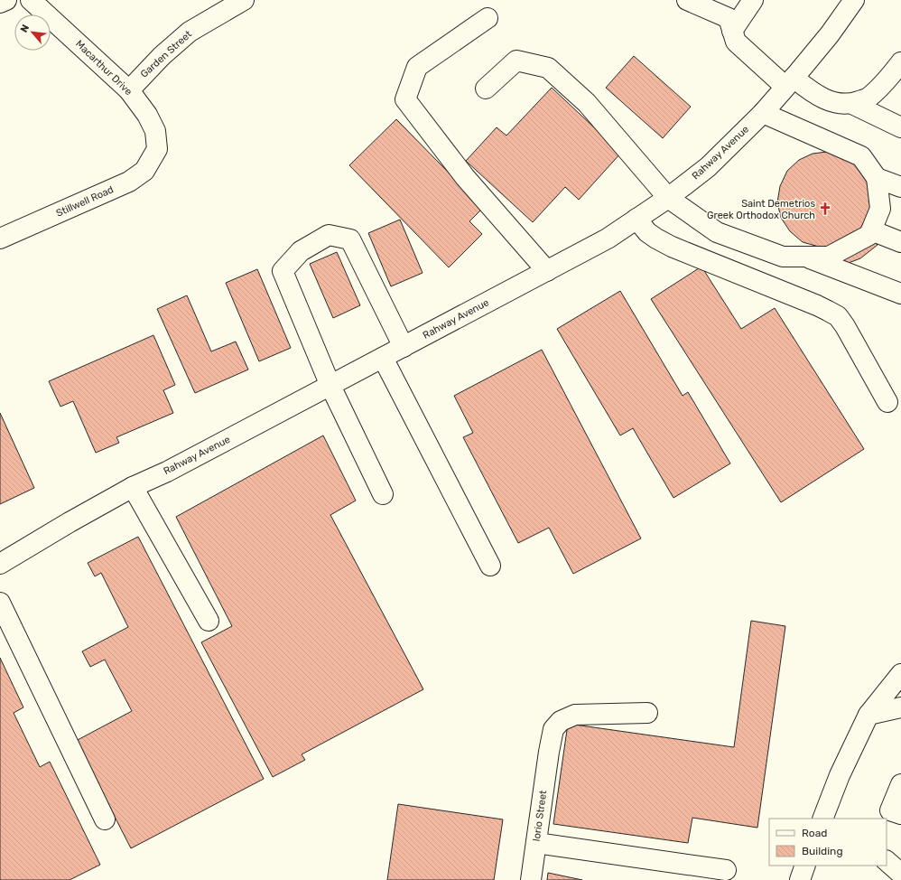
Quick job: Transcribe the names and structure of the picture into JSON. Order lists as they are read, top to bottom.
{
  "streets": {
    "street": [
      "Garden Street",
      "Macarthur Drive",
      "Rahway Avenue",
      "Stillwell Road",
      "Iorio Street"
    ]
  },
  "crossings": [
    ["Garden Street", "Macarthur Drive"],
    ["Macarthur Drive", "Stillwell Road"]
  ],
  "places": {
    "church": ["Saint Demetrios Greek Orthodox Church"]
  },
  "legend": ["Road", "Building"],
  "north": "top left"
}
